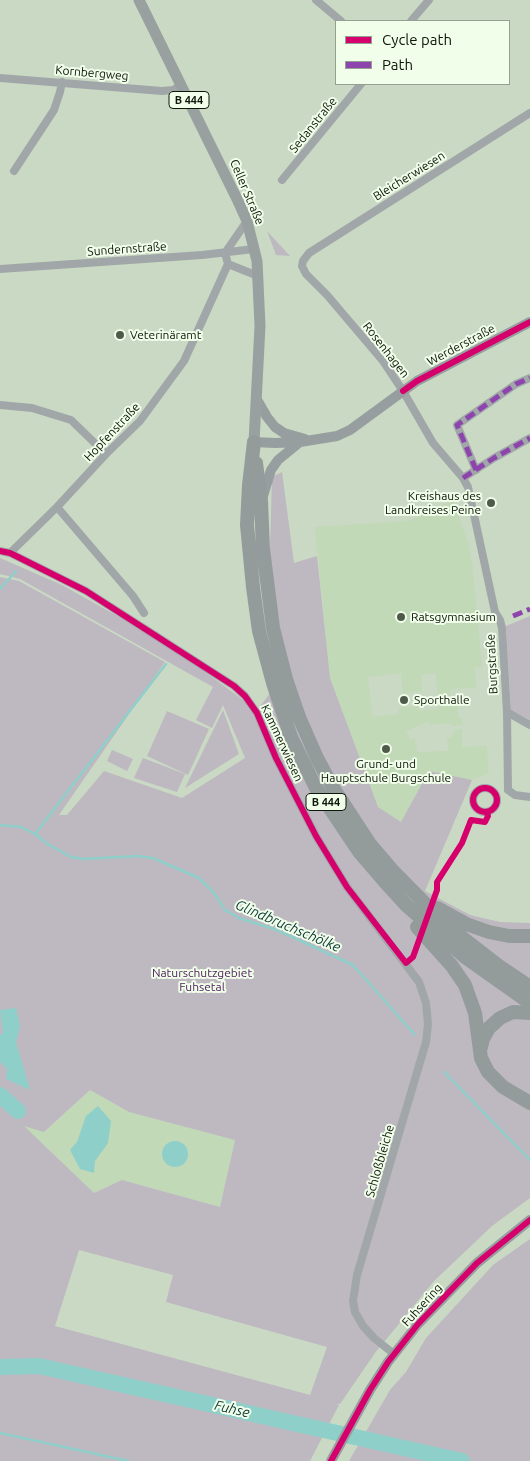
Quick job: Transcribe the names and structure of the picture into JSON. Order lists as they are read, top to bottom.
{
  "streets": {
    "highway": ["B 444"],
    "main road": ["Celler Straße"],
    "street": [
      "Kornbergweg",
      "Sedanstraße",
      "Bleicherwiesen",
      "Sundernstraße",
      "Werderstraße",
      "Rosenhagen",
      "Hopfenstraße",
      "Burgstraße",
      "Kammerwiesen",
      "Schloßbleiche",
      "Fuhsering"
    ]
  },
  "crossings": [
    ["Kornbergweg", "Celler Straße"],
    ["B 444", "Celler Straße"],
    ["B 444", "Werderstraße"],
    ["Bleicherwiesen", "Rosenhagen"],
    ["Celler Straße", "Sundernstraße"],
    ["Celler Straße", "Werderstraße"],
    ["Werderstraße", "Rosenhagen"],
    ["Rosenhagen", "Burgstraße"],
    ["Hopfenstraße", "Kammerwiesen"],
    ["Kammerwiesen", "Schloßbleiche"],
    ["Schloßbleiche", "Fuhsering"]
  ],
  "water": ["Glindbruchschölke", "Fuhse"],
  "parks": ["Naturschutzgebiet Fuhsetal"],
  "places": [
    "Veterinäramt",
    "Kreishaus des Landkreises Peine",
    "Ratsgymnasium",
    "Sporthalle",
    "Grund- und Hauptschule Burgschule"
  ],
  "legend": ["Cycle path", "Path"]
}
